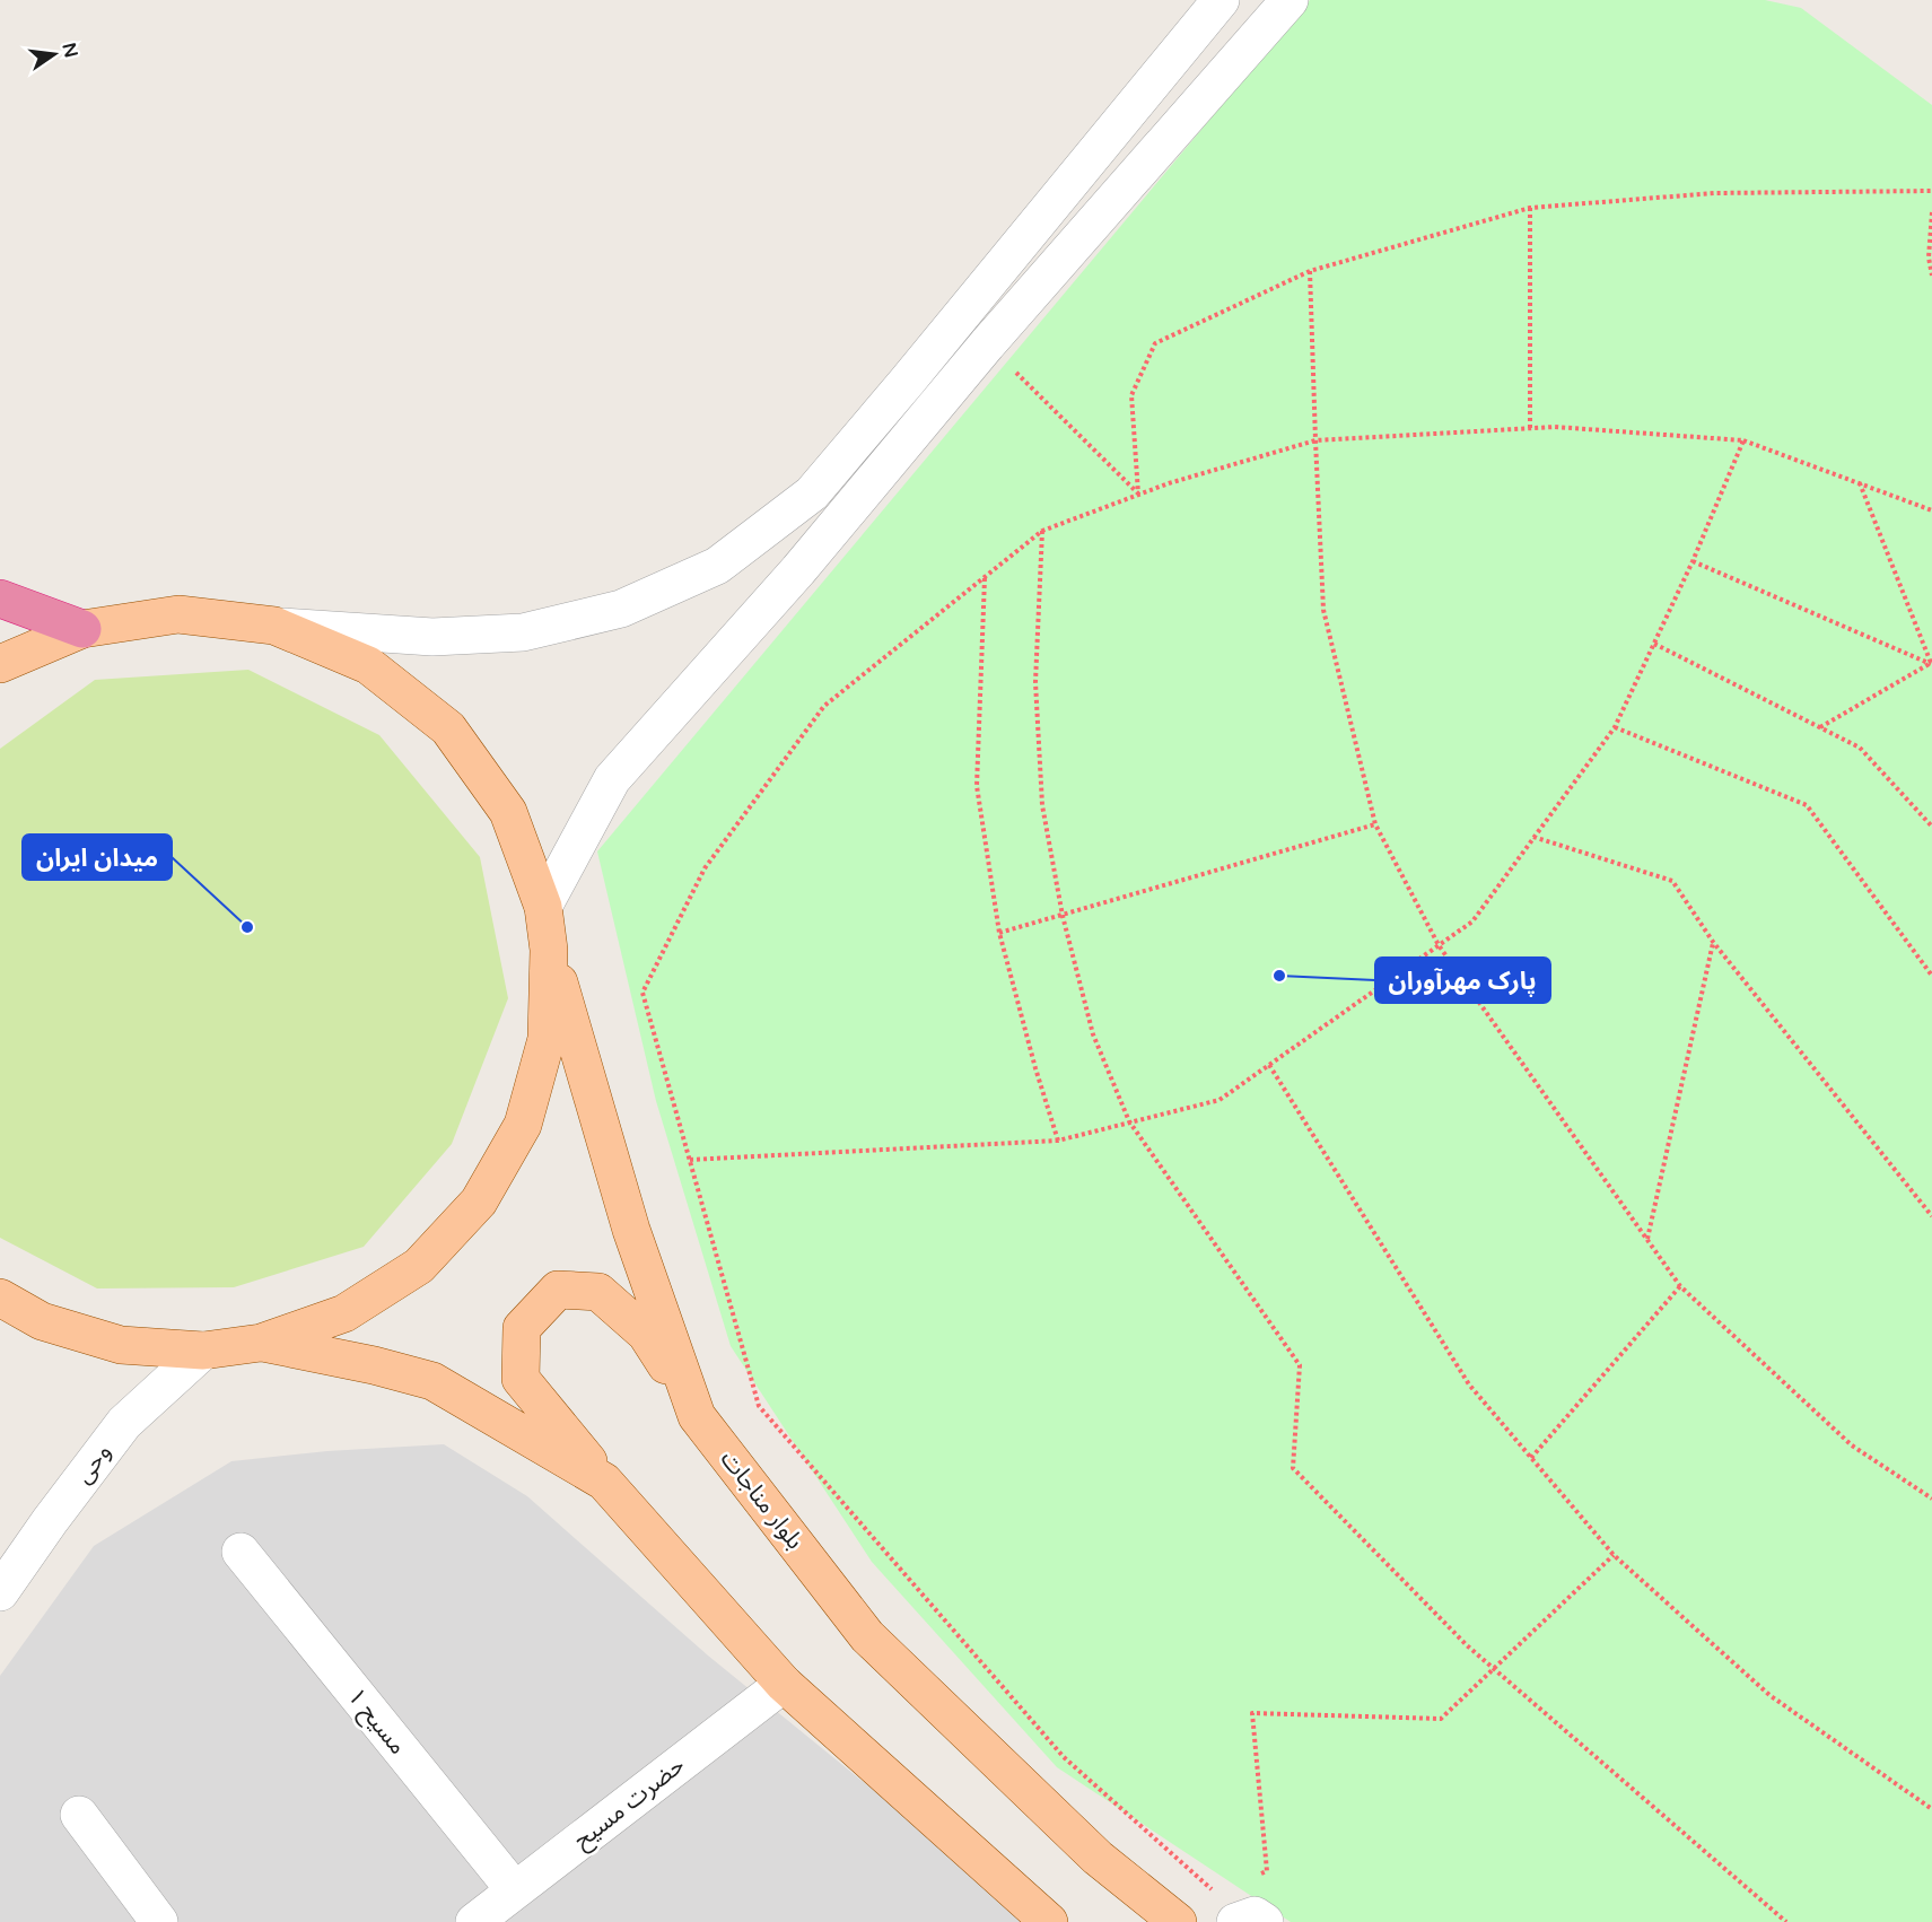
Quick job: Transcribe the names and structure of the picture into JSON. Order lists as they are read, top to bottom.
{
  "streets": {
    "main road": ["بلوار مناجات"],
    "street": ["وحی", "مسیح ۱", "حضرت مسیح"]
  },
  "crossings": [
    ["مسیح ۱", "حضرت مسیح"]
  ],
  "places": ["میدان ایران", "پارک مهرآوران"],
  "north": "right"
}
